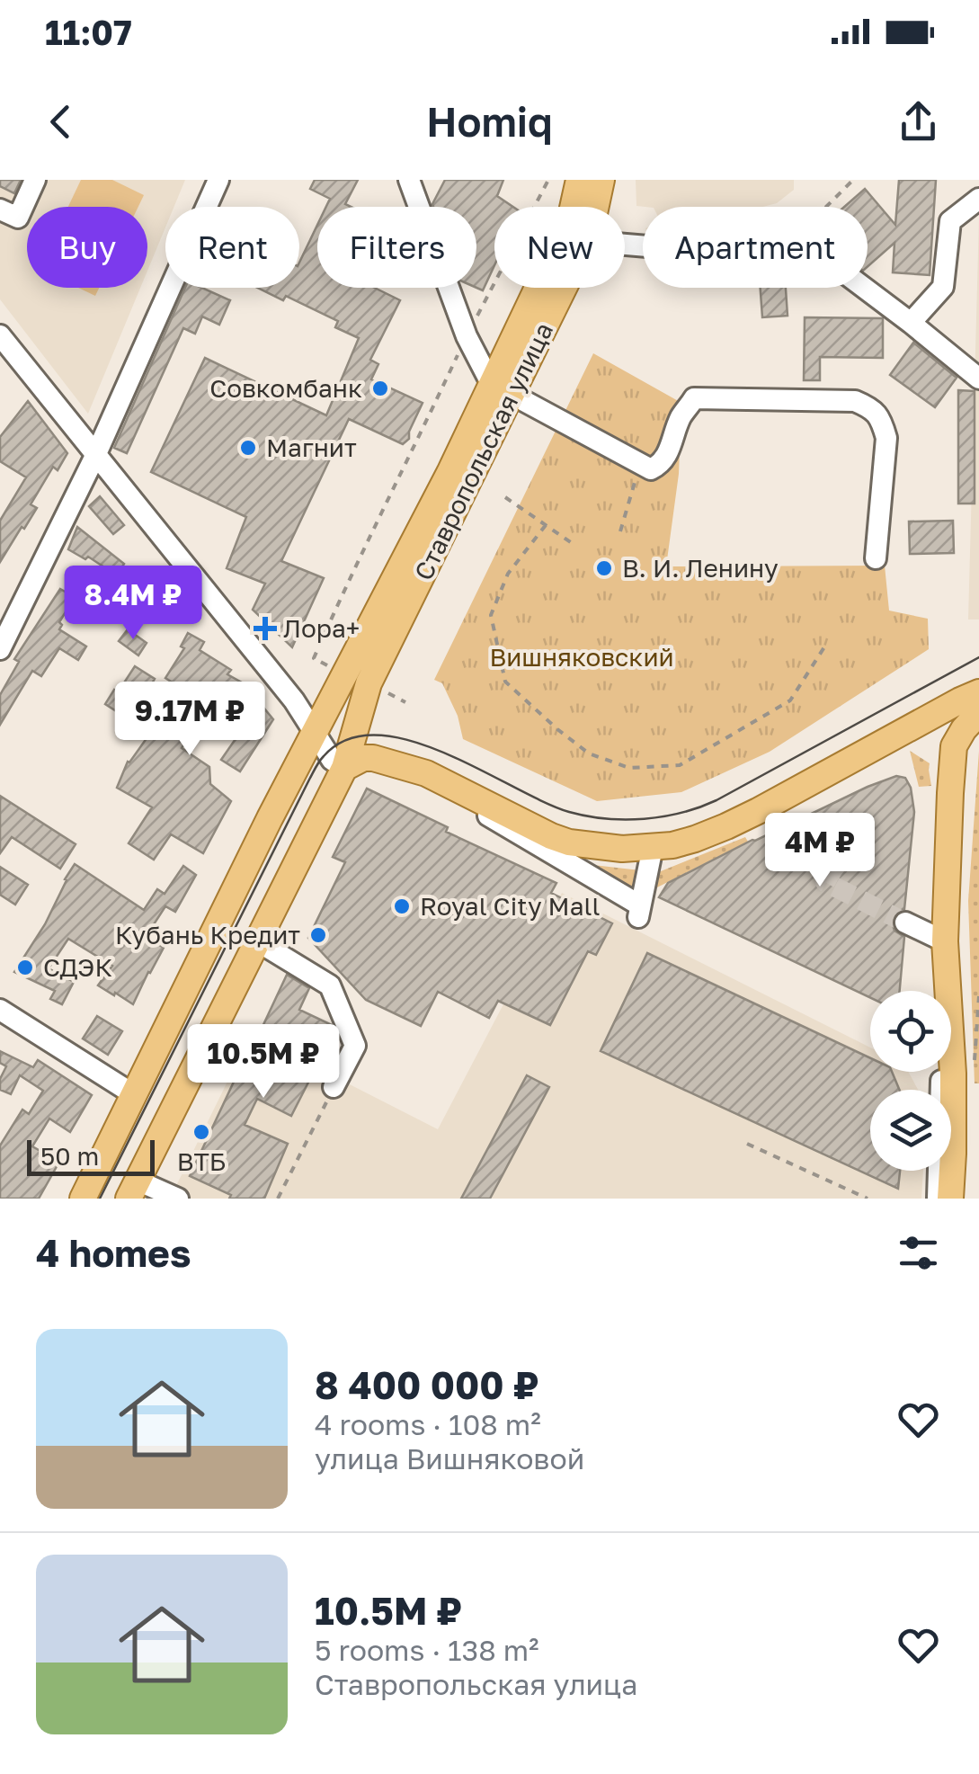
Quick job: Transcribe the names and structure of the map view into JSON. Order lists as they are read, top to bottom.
{
  "streets": {
    "main road": ["Ставропольская улица"]
  },
  "parks": ["Вишняковский"],
  "places": {
    "other": [
      "Совкомбанк",
      "Магнит",
      "В. И. Ленину",
      "Royal City Mall",
      "Кубань Кредит",
      "СДЭК",
      "ВТБ"
    ],
    "health": ["Лора+"]
  },
  "scale_bar": "50 m",
  "page": {
    "status": "11:07",
    "header": "Homiq",
    "chip": [
      "Buy",
      "Rent",
      "Filters",
      "New",
      "Apartment"
    ],
    "price": [
      "8.4M ₽",
      "9.17M ₽",
      "4M ₽",
      "10.5M ₽"
    ],
    "scale": "50 m",
    "heading": "4 homes",
    "list": [
      {
        "name": "8 400 000 ₽",
        "note": "4 rooms · 108 m² · улица Вишняковой"
      },
      {
        "name": "10.5M ₽",
        "note": "5 rooms · 138 m² · Ставропольская улица"
      }
    ]
  }
}
